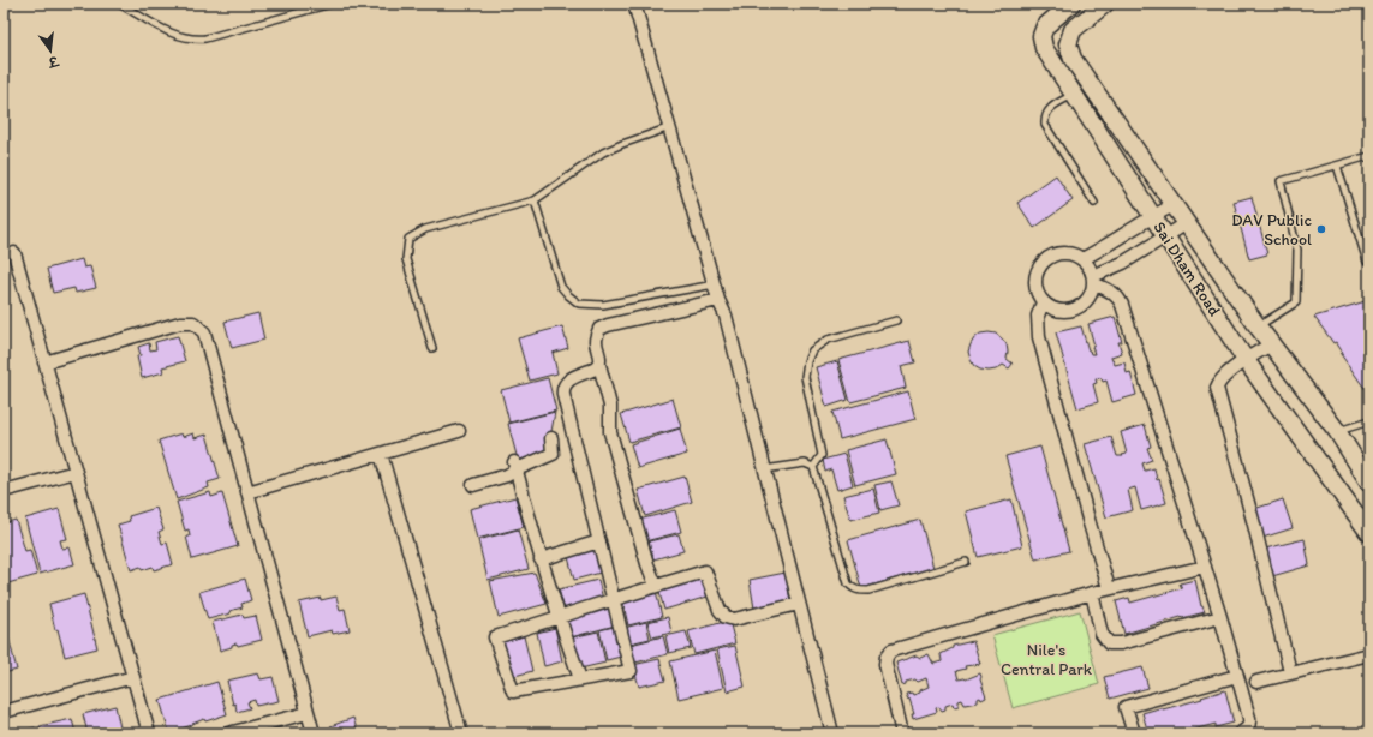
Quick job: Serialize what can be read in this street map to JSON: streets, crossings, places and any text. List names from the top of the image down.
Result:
{
  "streets": {
    "street": ["Sai Dham Road"]
  },
  "parks": ["Nile's Central Park"],
  "places": ["DAV Public School"],
  "north": "bottom"
}
